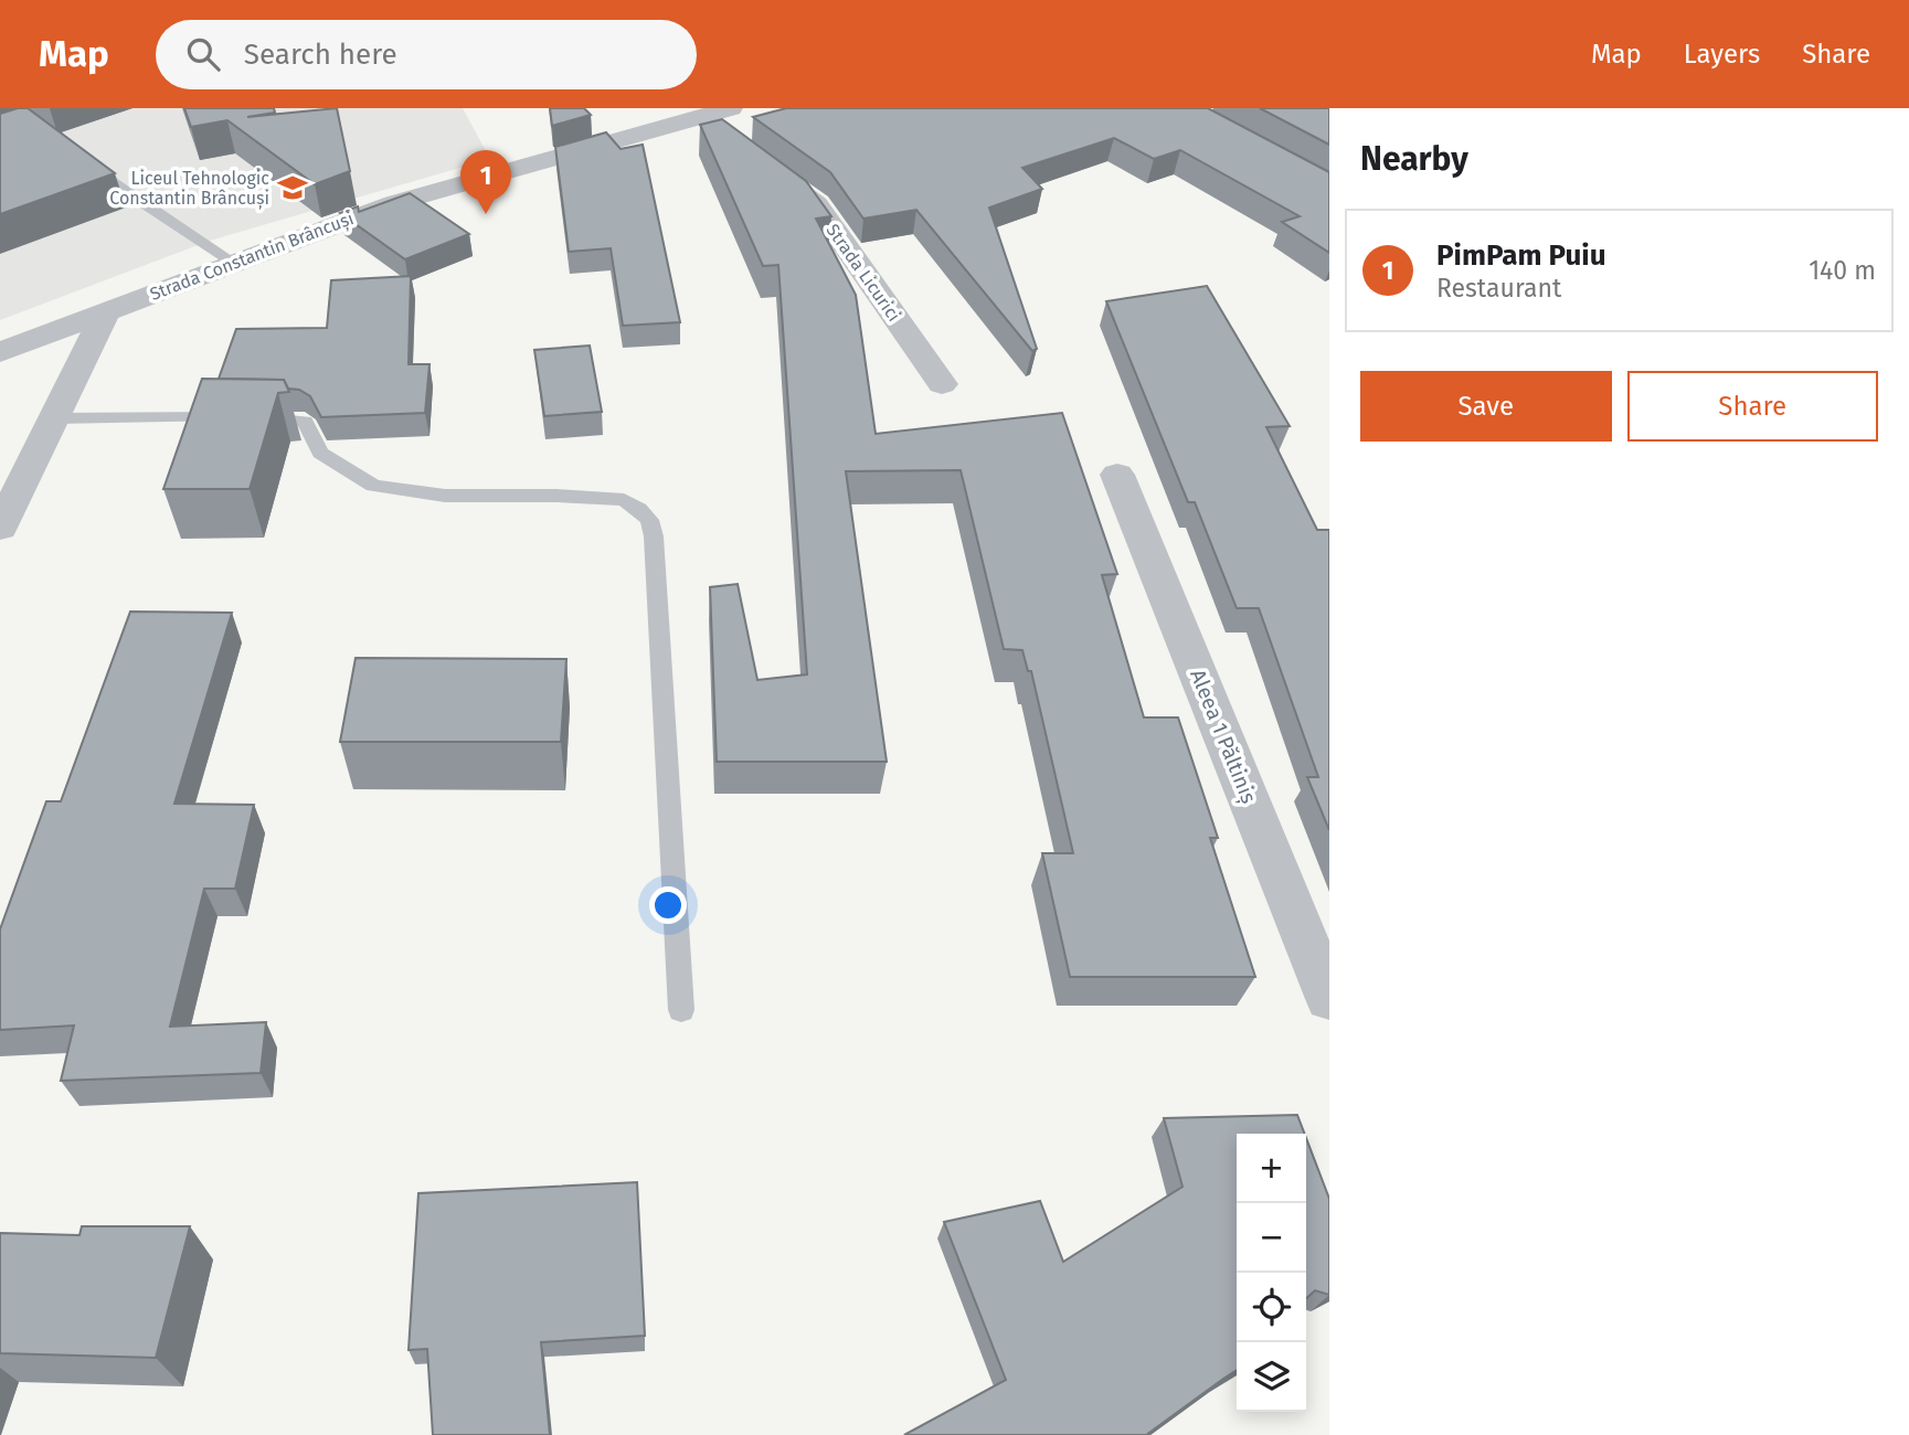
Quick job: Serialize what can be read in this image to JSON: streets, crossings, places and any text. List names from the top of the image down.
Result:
{
  "streets": {
    "street": ["Strada Constantin Brâncuși", "Strada Licurici", "Aleea 1 Păltiniș"]
  },
  "places": {
    "school or university": ["Liceul Tehnologic Constantin Brâncuși"]
  },
  "page": {
    "header": "Map",
    "search": "Search here",
    "nav": ["Map", "Layers", "Share"],
    "heading": "Nearby",
    "pins": "1",
    "list": [
      {
        "mark": "1",
        "name": "PimPam Puiu",
        "note": "Restaurant",
        "value": "140 m"
      }
    ],
    "buttons": ["Save", "Share"],
    "map_buttons": ["+", "−"]
  }
}
